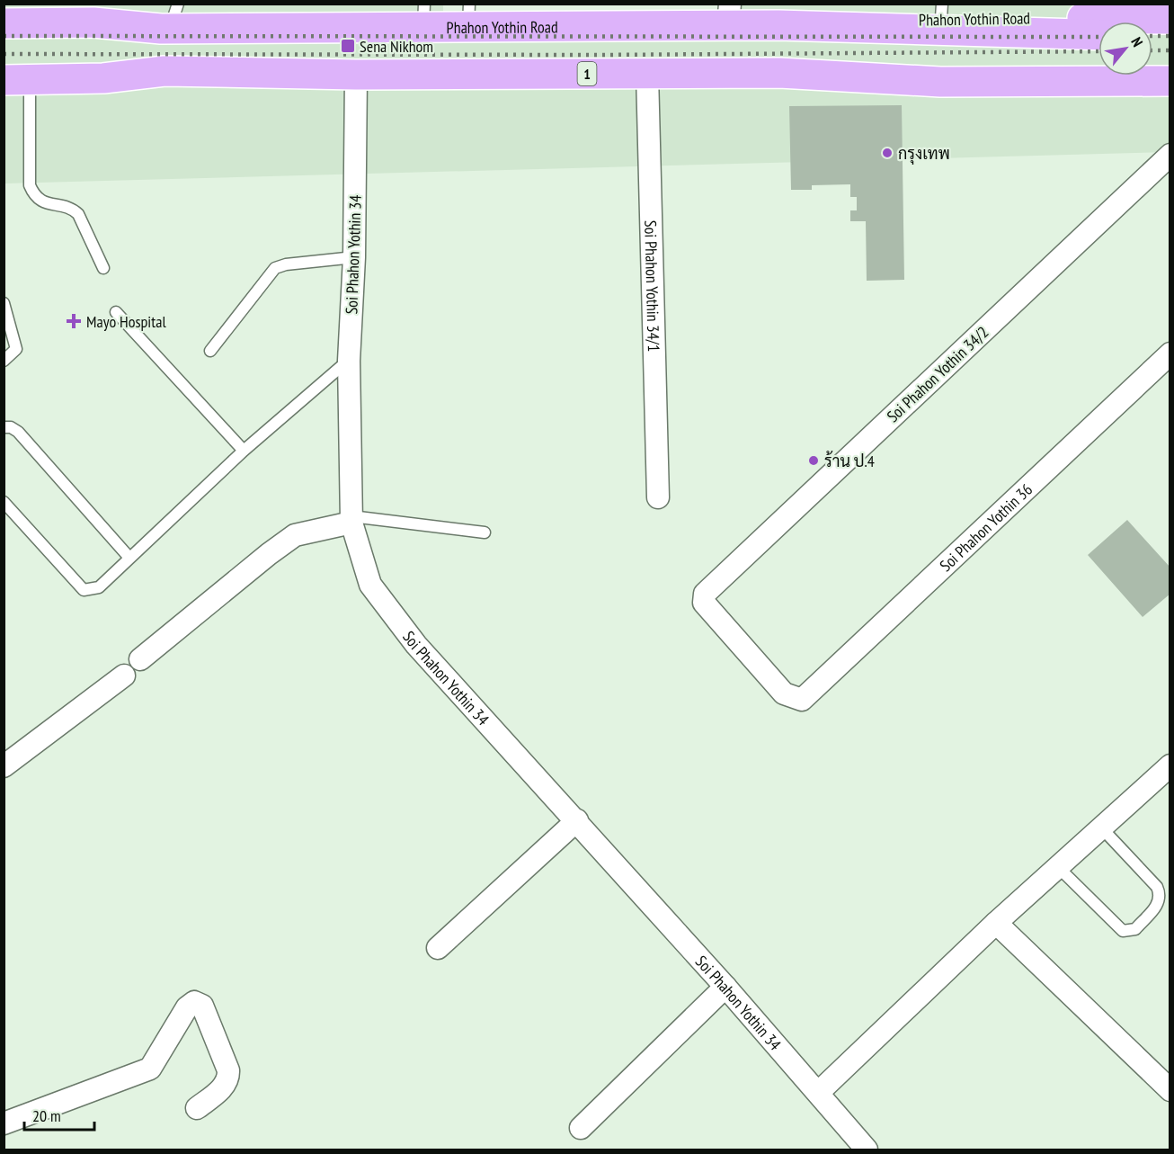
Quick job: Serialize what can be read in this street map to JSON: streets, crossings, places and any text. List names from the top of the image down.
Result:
{
  "streets": {
    "main road": ["Phahon Yothin Road", "1"],
    "street": [
      "Soi Phahon Yothin 34",
      "Soi Phahon Yothin 34/1",
      "Soi Phahon Yothin 34/2",
      "Soi Phahon Yothin 36"
    ]
  },
  "crossings": [
    ["1", "Soi Phahon Yothin 34"],
    ["1", "Soi Phahon Yothin 34/1"],
    ["Soi Phahon Yothin 34/2", "Soi Phahon Yothin 36"]
  ],
  "places": {
    "transit": ["Sena Nikhom"],
    "other": ["กรุงเทพ", "ร้าน ป.4"],
    "health": ["Mayo Hospital"]
  },
  "scale_bar": "20 m",
  "north": "top right"
}
